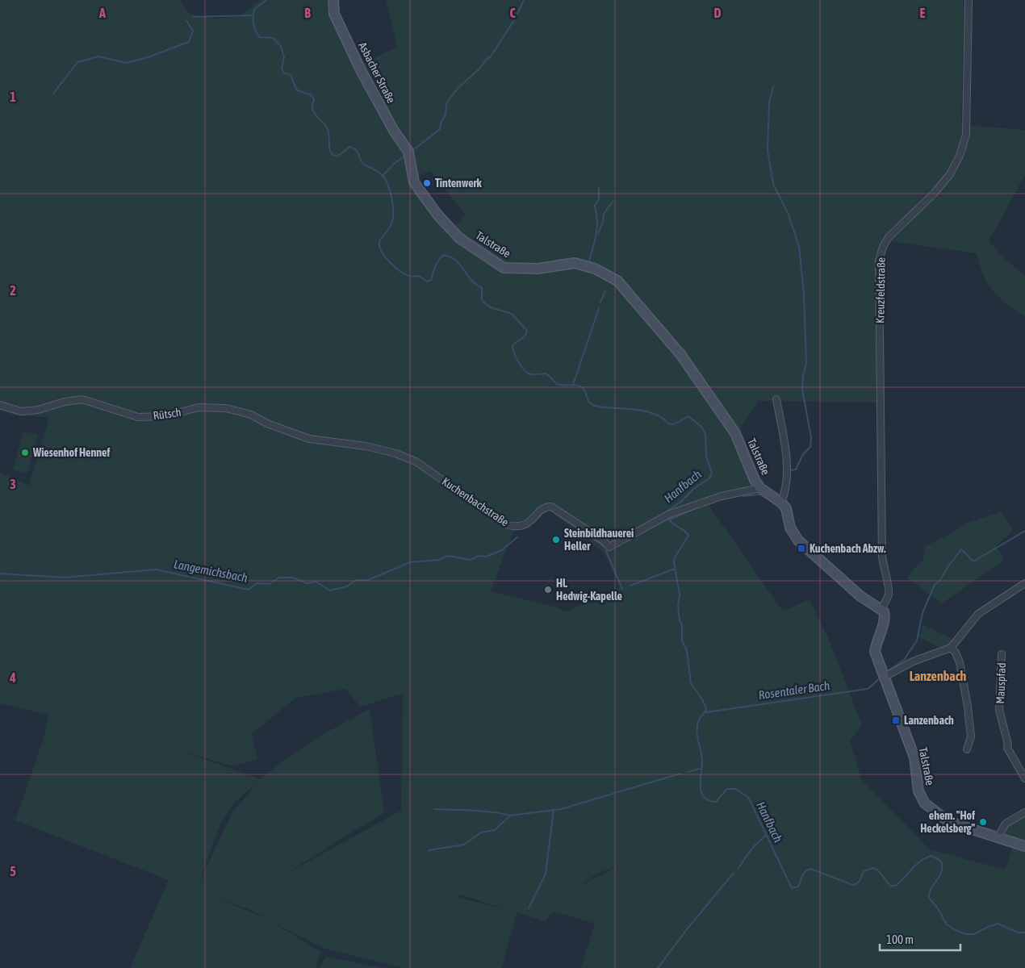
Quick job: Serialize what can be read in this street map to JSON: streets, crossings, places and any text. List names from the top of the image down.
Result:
{
  "streets": {
    "main road": ["Asbacher Straße", "Talstraße"],
    "street": [
      "Kreuzfeldstraße",
      "Rütsch",
      "Kuchenbachstraße",
      "Mauspfad"
    ]
  },
  "crossings": [
    ["Asbacher Straße", "Talstraße"],
    ["Talstraße", "Kreuzfeldstraße"],
    ["Talstraße", "Kuchenbachstraße"],
    ["Rütsch", "Kuchenbachstraße"]
  ],
  "districts": ["Lanzenbach"],
  "water": ["Hanfbach", "Langemichsbach", "Rosentaler Bach"],
  "places": {
    "other": [
      "Tintenwerk",
      "Wiesenhof Hennef",
      "Steinbildhauerei Heller",
      "Hl. Hedwig-Kapelle",
      "ehem. \"Hof Heckelsberg\""
    ],
    "transit": ["Kuchenbach Abzw.", "Lanzenbach"]
  },
  "scale_bar": "100 m",
  "grid": {
    "columns": [
      "A",
      "B",
      "C",
      "D",
      "E"
    ],
    "rows": [
      "1",
      "2",
      "3",
      "4",
      "5"
    ]
  }
}
